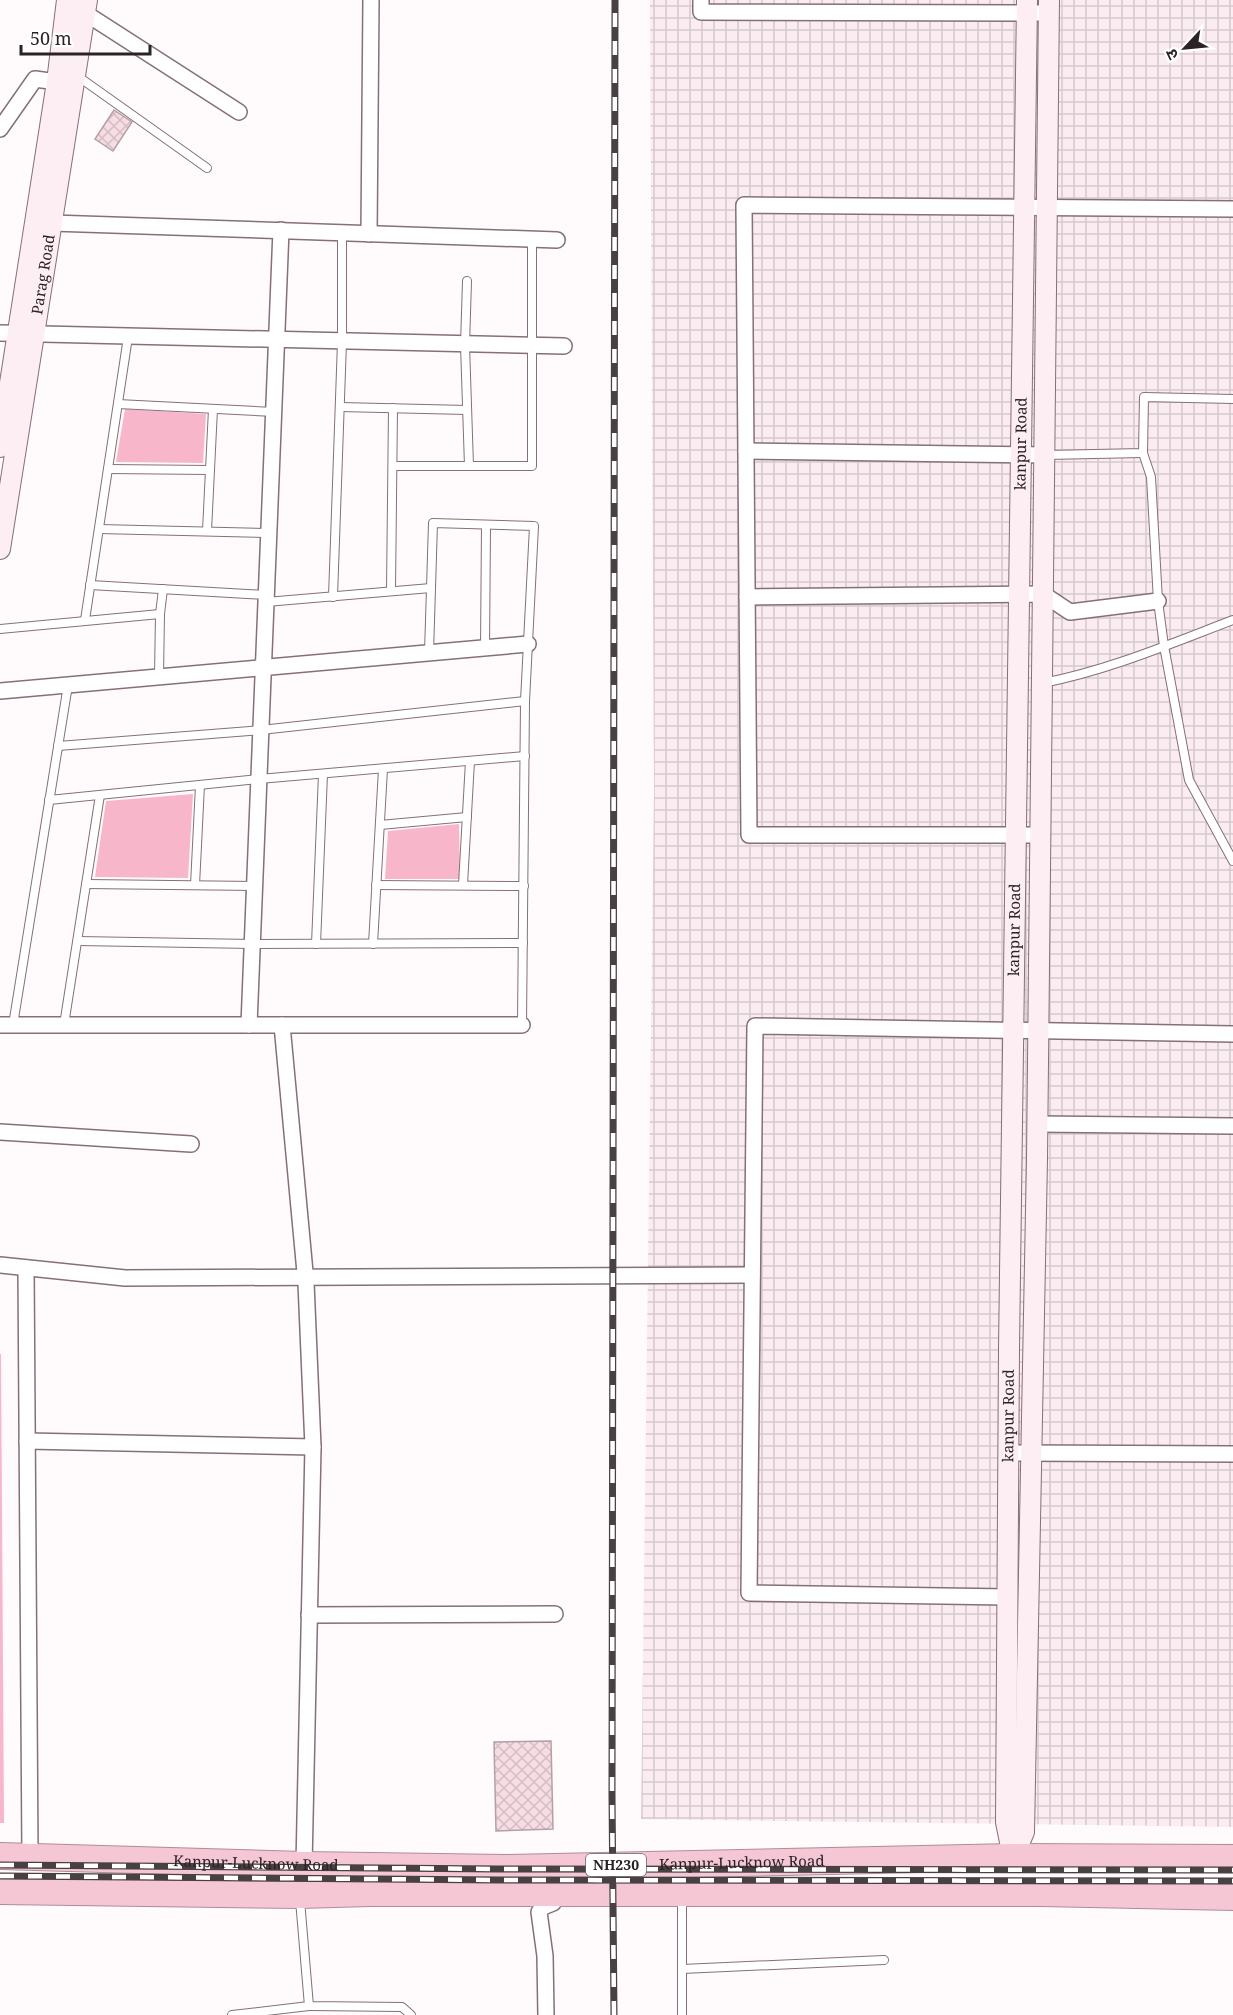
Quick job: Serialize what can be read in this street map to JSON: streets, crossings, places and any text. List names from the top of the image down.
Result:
{
  "streets": {
    "highway": ["Kanpur-Lucknow Road", "NH230"],
    "street": ["Parag Road", "kanpur Road"]
  },
  "crossings": [
    ["kanpur Road", "Kanpur-Lucknow Road"]
  ],
  "scale_bar": "50 m",
  "north": "bottom left"
}
